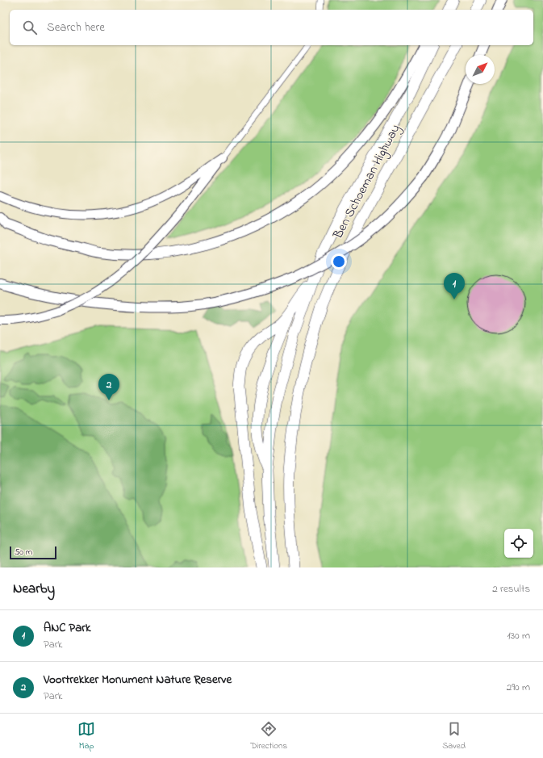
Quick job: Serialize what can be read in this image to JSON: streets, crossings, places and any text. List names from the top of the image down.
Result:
{
  "streets": {
    "highway": ["Ben Schoeman Highway"]
  },
  "scale_bar": "50 m",
  "north": "top right",
  "page": {
    "search": "Search here",
    "pins": ["1", "2"],
    "scale": "50 m",
    "heading": ["Nearby", "2 results"],
    "list": [
      {
        "mark": "1",
        "name": "ANC Park",
        "note": "Park",
        "value": "130 m"
      },
      {
        "mark": "2",
        "name": "Voortrekker Monument Nature Reserve",
        "note": "Park",
        "value": "290 m"
      }
    ],
    "nav": ["Map", "Directions", "Saved"]
  }
}
